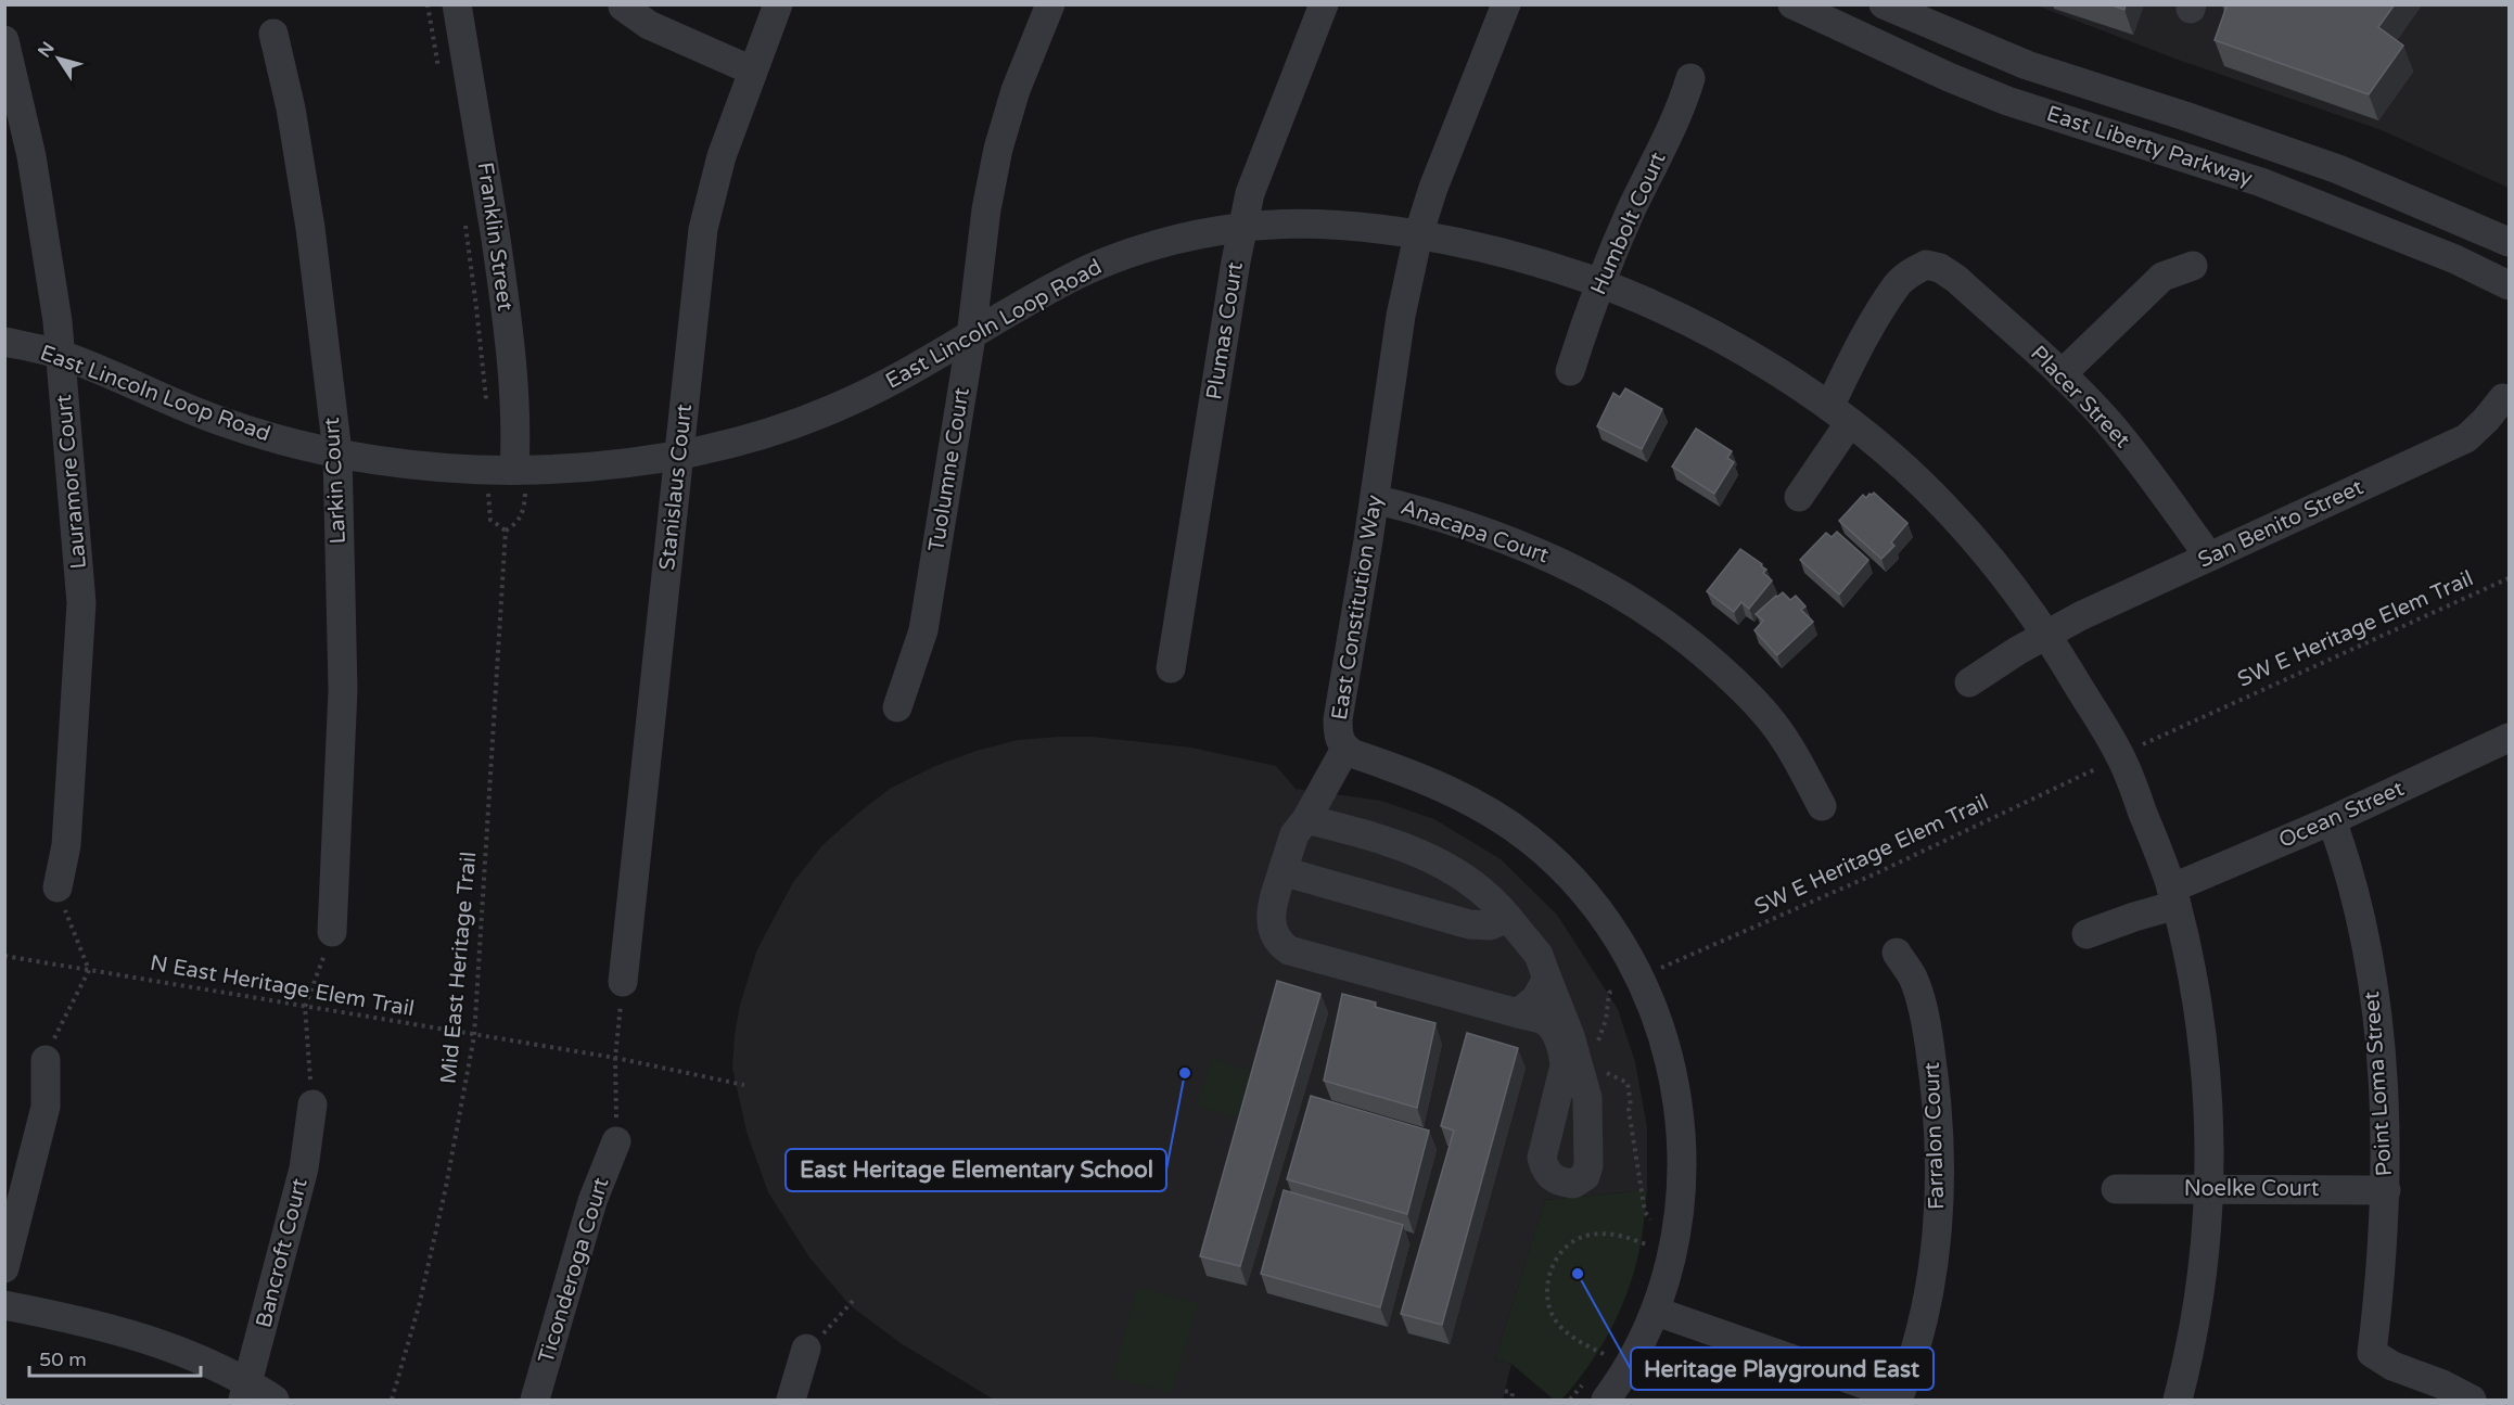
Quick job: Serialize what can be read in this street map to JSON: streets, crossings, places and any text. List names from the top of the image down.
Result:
{
  "streets": {
    "street": [
      "East Liberty Parkway",
      "Humbolt Court",
      "Franklin Street",
      "East Lincoln Loop Road",
      "Plumas Court",
      "Placer Street",
      "Tuolumne Court",
      "Larkin Court",
      "Lauramore Court",
      "Stanislaus Court",
      "San Benito Street",
      "Anacapa Court",
      "East Constitution Way",
      "Ocean Street",
      "Point Loma Street",
      "Farralon Court",
      "Noelke Court",
      "Bancroft Court",
      "Ticonderoga Court"
    ],
    "path": ["SW E Heritage Elem Trail", "Mid East Heritage Trail", "N East Heritage Elem Trail"]
  },
  "crossings": [
    ["Humbolt Court", "East Lincoln Loop Road"],
    ["Franklin Street", "East Lincoln Loop Road"],
    ["Franklin Street", "Mid East Heritage Trail"],
    ["East Lincoln Loop Road", "Plumas Court"],
    ["East Lincoln Loop Road", "Placer Street"],
    ["East Lincoln Loop Road", "Tuolumne Court"],
    ["East Lincoln Loop Road", "Larkin Court"],
    ["East Lincoln Loop Road", "Lauramore Court"],
    ["East Lincoln Loop Road", "Stanislaus Court"],
    ["East Lincoln Loop Road", "San Benito Street"],
    ["East Lincoln Loop Road", "East Constitution Way"],
    ["East Lincoln Loop Road", "Ocean Street"],
    ["East Lincoln Loop Road", "Mid East Heritage Trail"],
    ["East Lincoln Loop Road", "Noelke Court"],
    ["Placer Street", "San Benito Street"],
    ["Anacapa Court", "East Constitution Way"],
    ["Ocean Street", "Point Loma Street"],
    ["Mid East Heritage Trail", "N East Heritage Elem Trail"],
    ["Point Loma Street", "Noelke Court"]
  ],
  "places": ["East Heritage Elementary School", "Heritage Playground East"],
  "scale_bar": "50 m",
  "north": "top left"
}
